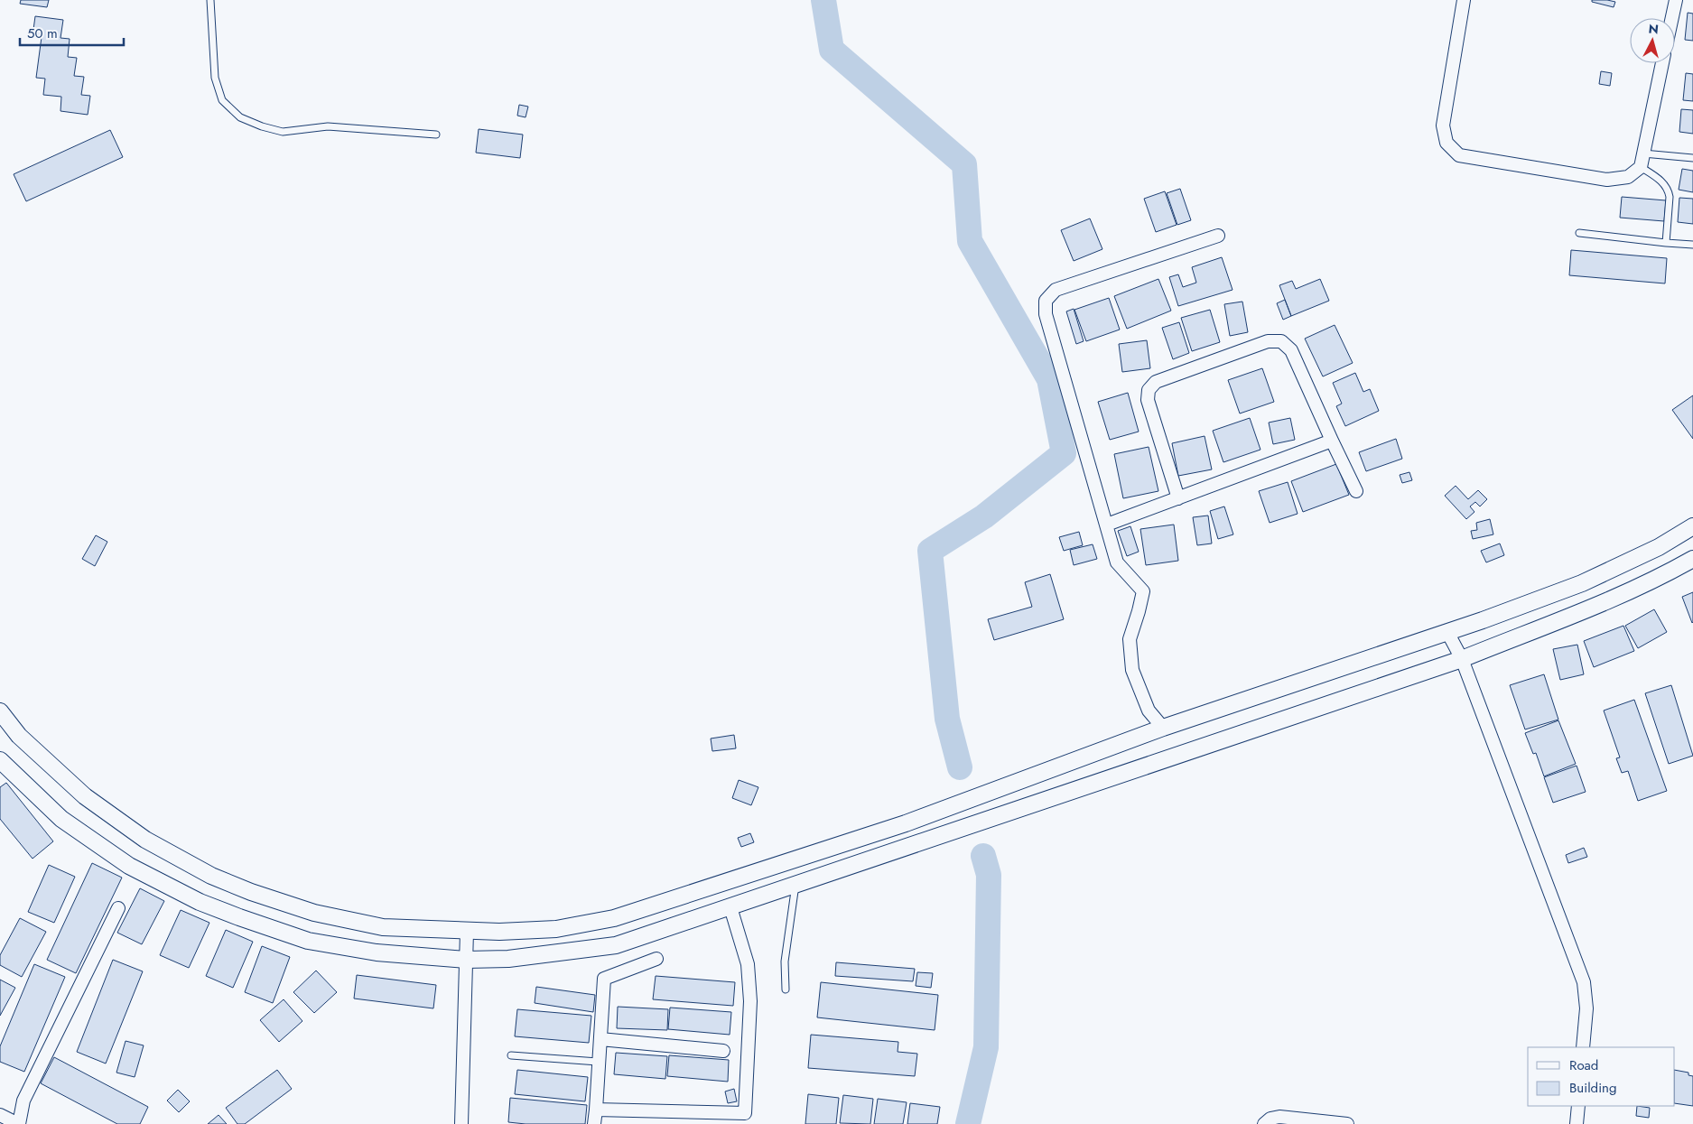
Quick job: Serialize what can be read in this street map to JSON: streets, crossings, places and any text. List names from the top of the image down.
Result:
{
  "legend": ["Road", "Building"],
  "scale_bar": "50 m",
  "north": "top"
}
